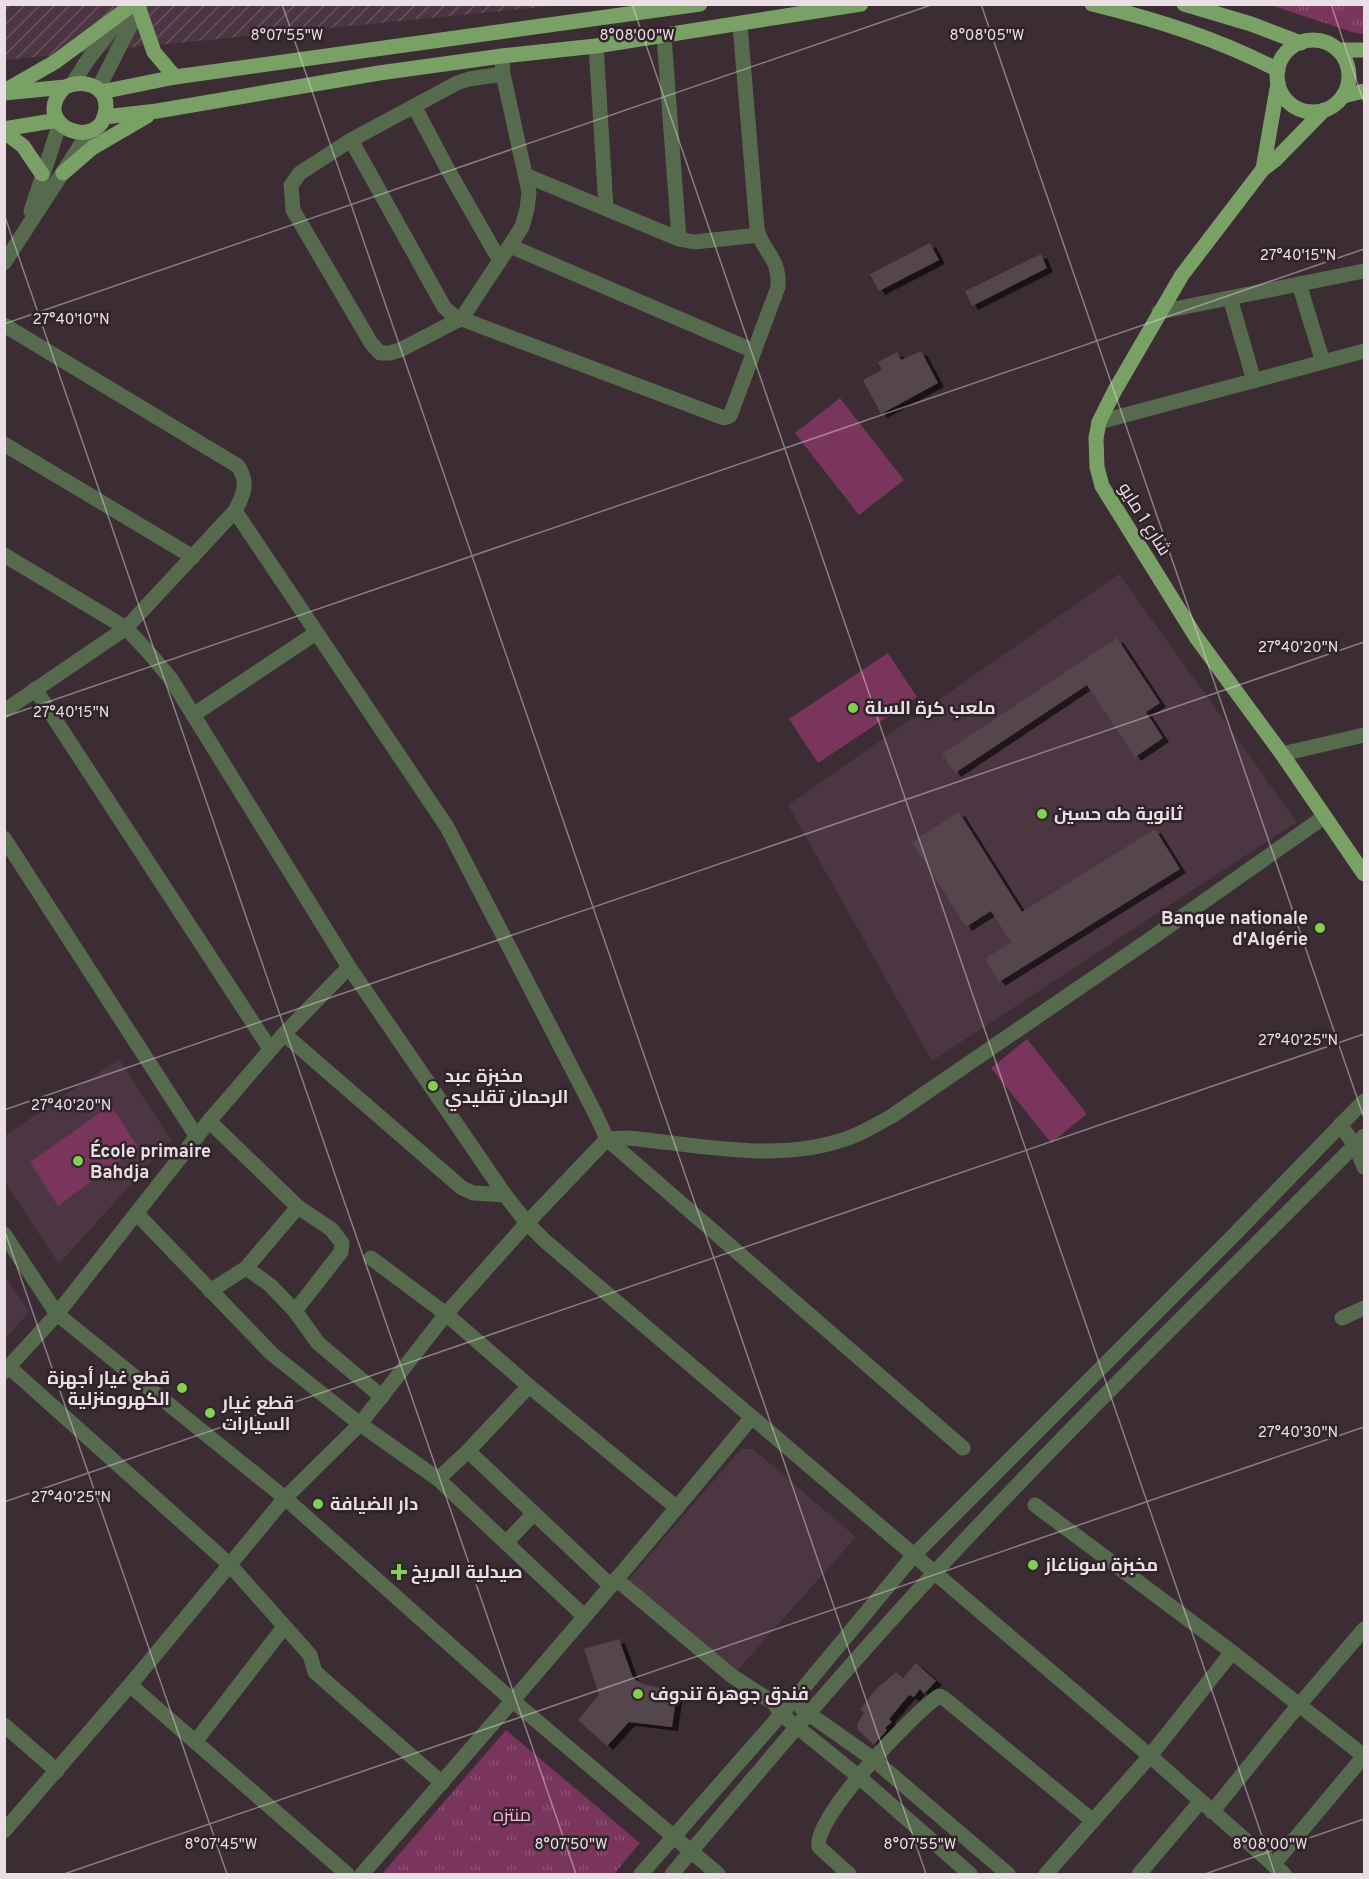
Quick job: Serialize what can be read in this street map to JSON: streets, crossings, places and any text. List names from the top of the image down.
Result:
{
  "streets": {
    "main road": ["شارع 1 مايو"]
  },
  "parks": ["منتزه"],
  "places": {
    "other": [
      "ملعب كرة السلة",
      "ثانوية طه حسين",
      "Banque nationale d'Algérie",
      "مخبزة عبد الرحمان تقليدي",
      "École primaire Bahdja",
      "قطع غيار أجهزة الكهرومنزلية",
      "قطع غيار السيارات",
      "دار الضيافة",
      "مخبزة سوناغاز",
      "فندق جوهرة تندوف"
    ],
    "health": ["صيدلية المريخ"]
  },
  "coordinates": [
    "8°07'55\"W",
    "8°08'00\"W",
    "8°08'05\"W",
    "27°40'15\"N",
    "27°40'10\"N",
    "27°40'20\"N",
    "27°40'25\"N",
    "27°40'30\"N",
    "8°07'45\"W",
    "8°07'50\"W"
  ]
}
